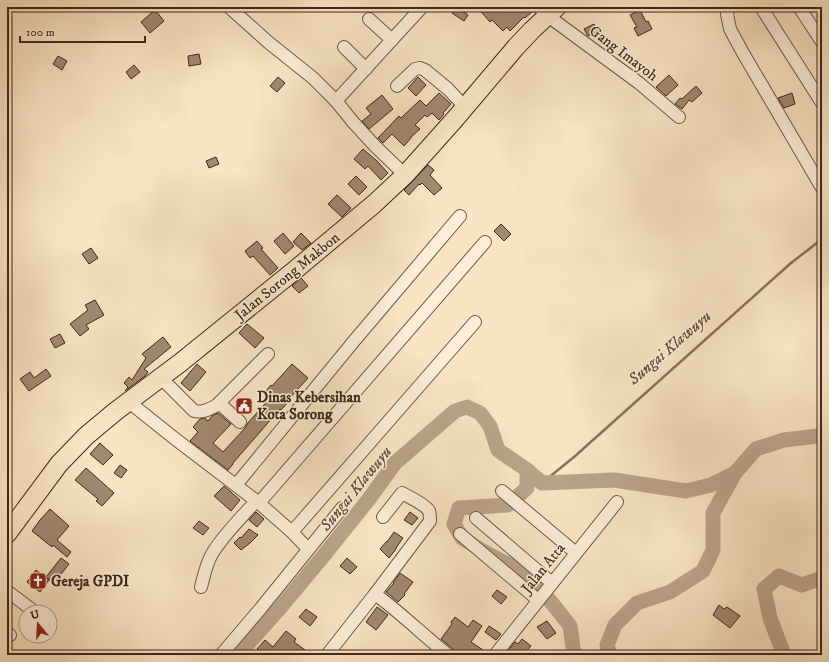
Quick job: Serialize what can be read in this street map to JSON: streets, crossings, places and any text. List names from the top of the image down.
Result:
{
  "streets": {
    "highway": ["Jalan Sorong Makbon"],
    "street": ["Gang Imayoh", "Jalan Atta"]
  },
  "crossings": [
    ["Gang Imayoh", "Jalan Sorong Makbon"]
  ],
  "water": ["Sungai Klawuyu"],
  "places": {
    "public building": ["Dinas Kebersihan Kota Sorong"],
    "church": ["Gereja GPDI"]
  },
  "scale_bar": "100 m",
  "north": "top"
}
